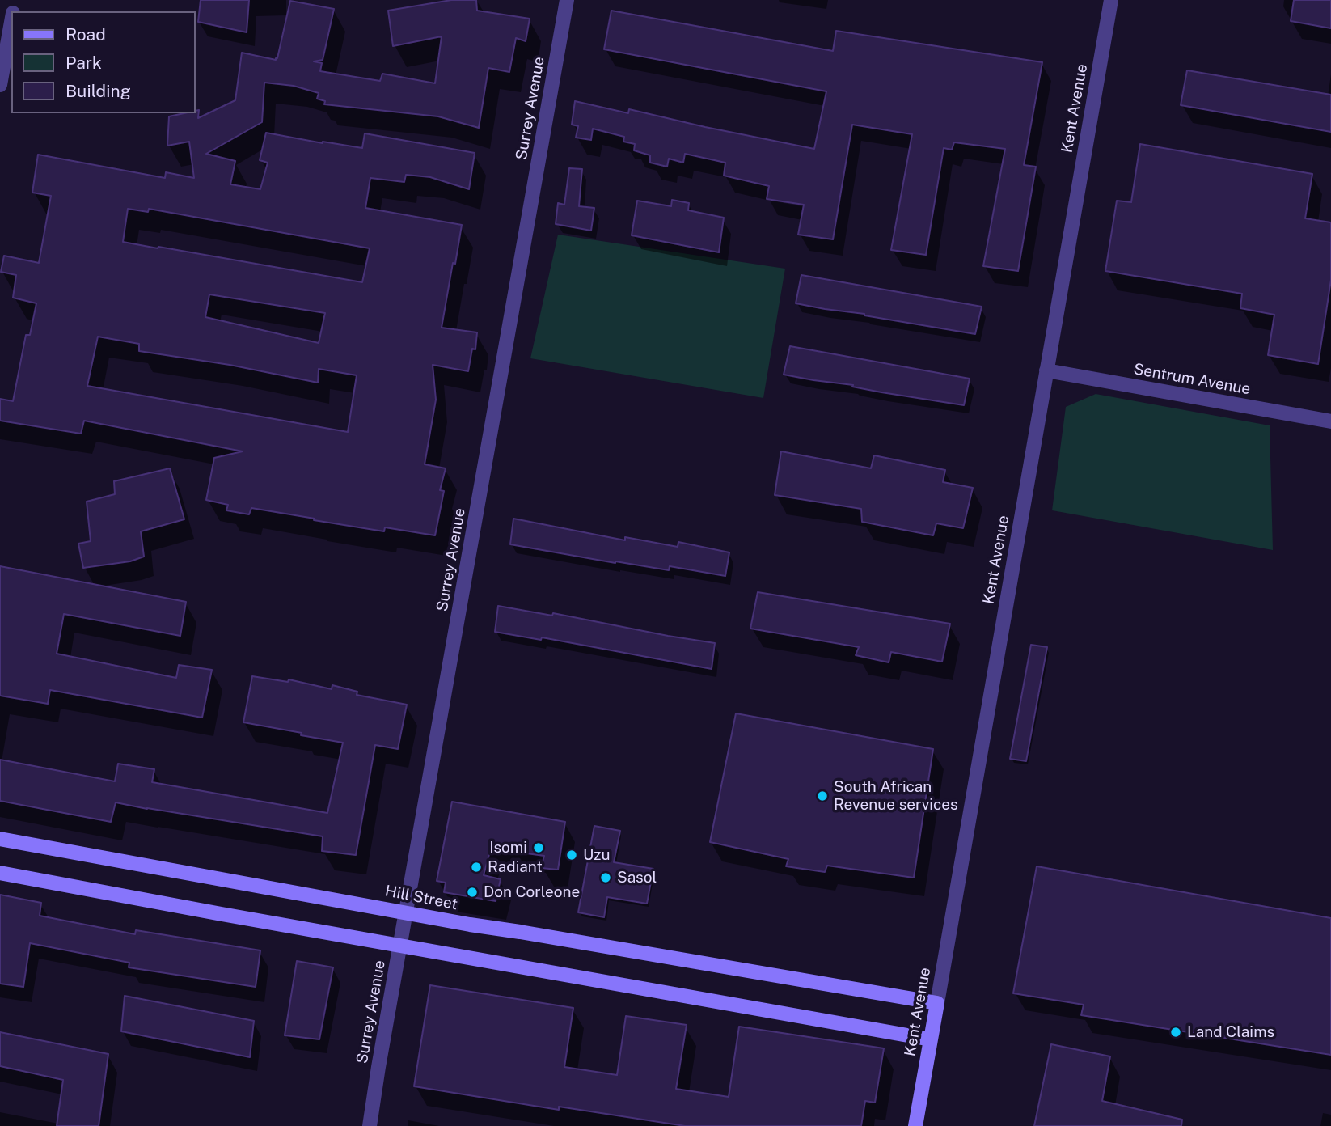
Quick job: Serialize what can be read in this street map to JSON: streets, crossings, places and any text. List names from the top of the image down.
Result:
{
  "streets": {
    "main road": ["Kent Avenue", "Hill Street"],
    "street": ["Surrey Avenue", "Sentrum Avenue"]
  },
  "crossings": [
    ["Surrey Avenue", "Hill Street"],
    ["Kent Avenue", "Sentrum Avenue"],
    ["Kent Avenue", "Hill Street"]
  ],
  "places": [
    "South African Revenue services",
    "Isomi",
    "Uzu",
    "Radiant",
    "Sasol",
    "Don Corleone",
    "Land Claims"
  ],
  "legend": ["Road", "Park", "Building"]
}
